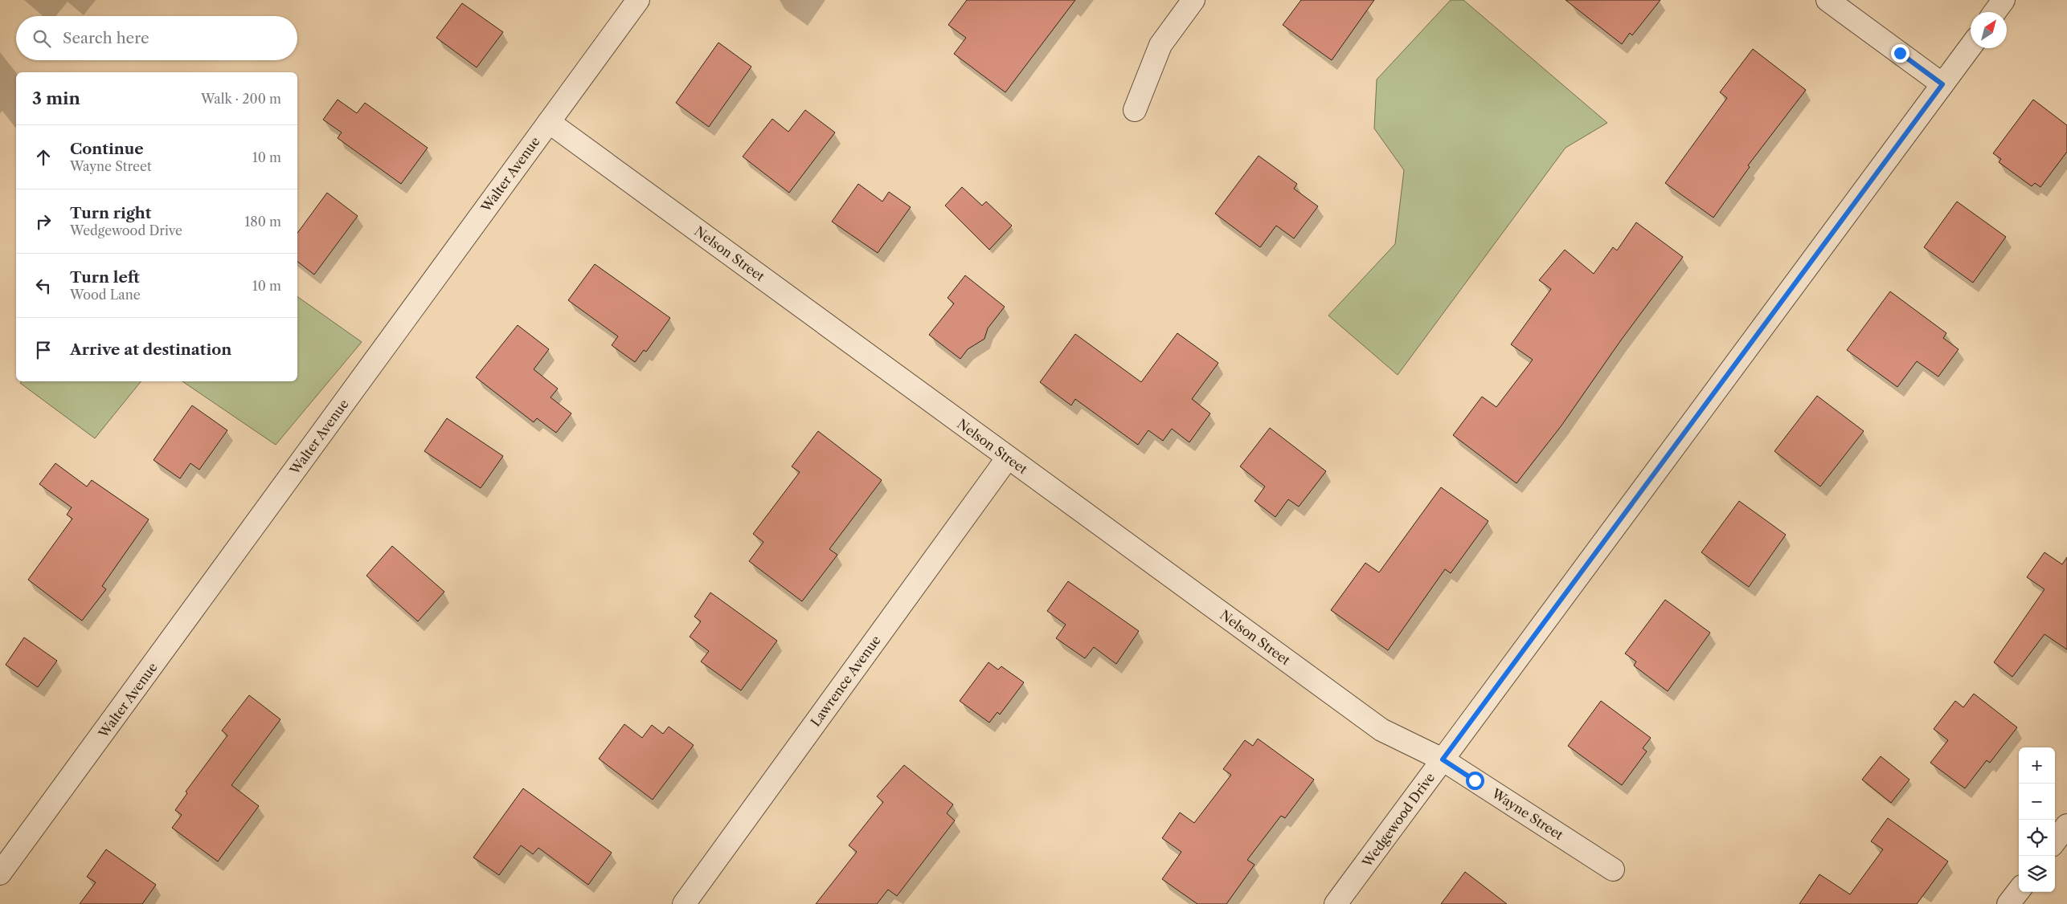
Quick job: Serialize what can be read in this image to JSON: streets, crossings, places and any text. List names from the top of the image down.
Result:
{
  "streets": {
    "street": [
      "Walter Avenue",
      "Nelson Street",
      "Lawrence Avenue",
      "Wayne Street",
      "Wedgewood Drive"
    ]
  },
  "crossings": [
    ["Walter Avenue", "Nelson Street"],
    ["Nelson Street", "Lawrence Avenue"],
    ["Nelson Street", "Wayne Street"],
    ["Nelson Street", "Wedgewood Drive"],
    ["Wayne Street", "Wedgewood Drive"]
  ],
  "north": "top right",
  "page": {
    "search": "Search here",
    "heading": ["3 min", "Walk · 200 m"],
    "list": [
      ["Continue", "Wayne Street", "10 m"],
      ["Turn right", "Wedgewood Drive", "180 m"],
      ["Turn left", "Wood Lane", "10 m"],
      "Arrive at destination"
    ],
    "map_buttons": ["+", "−"]
  }
}
